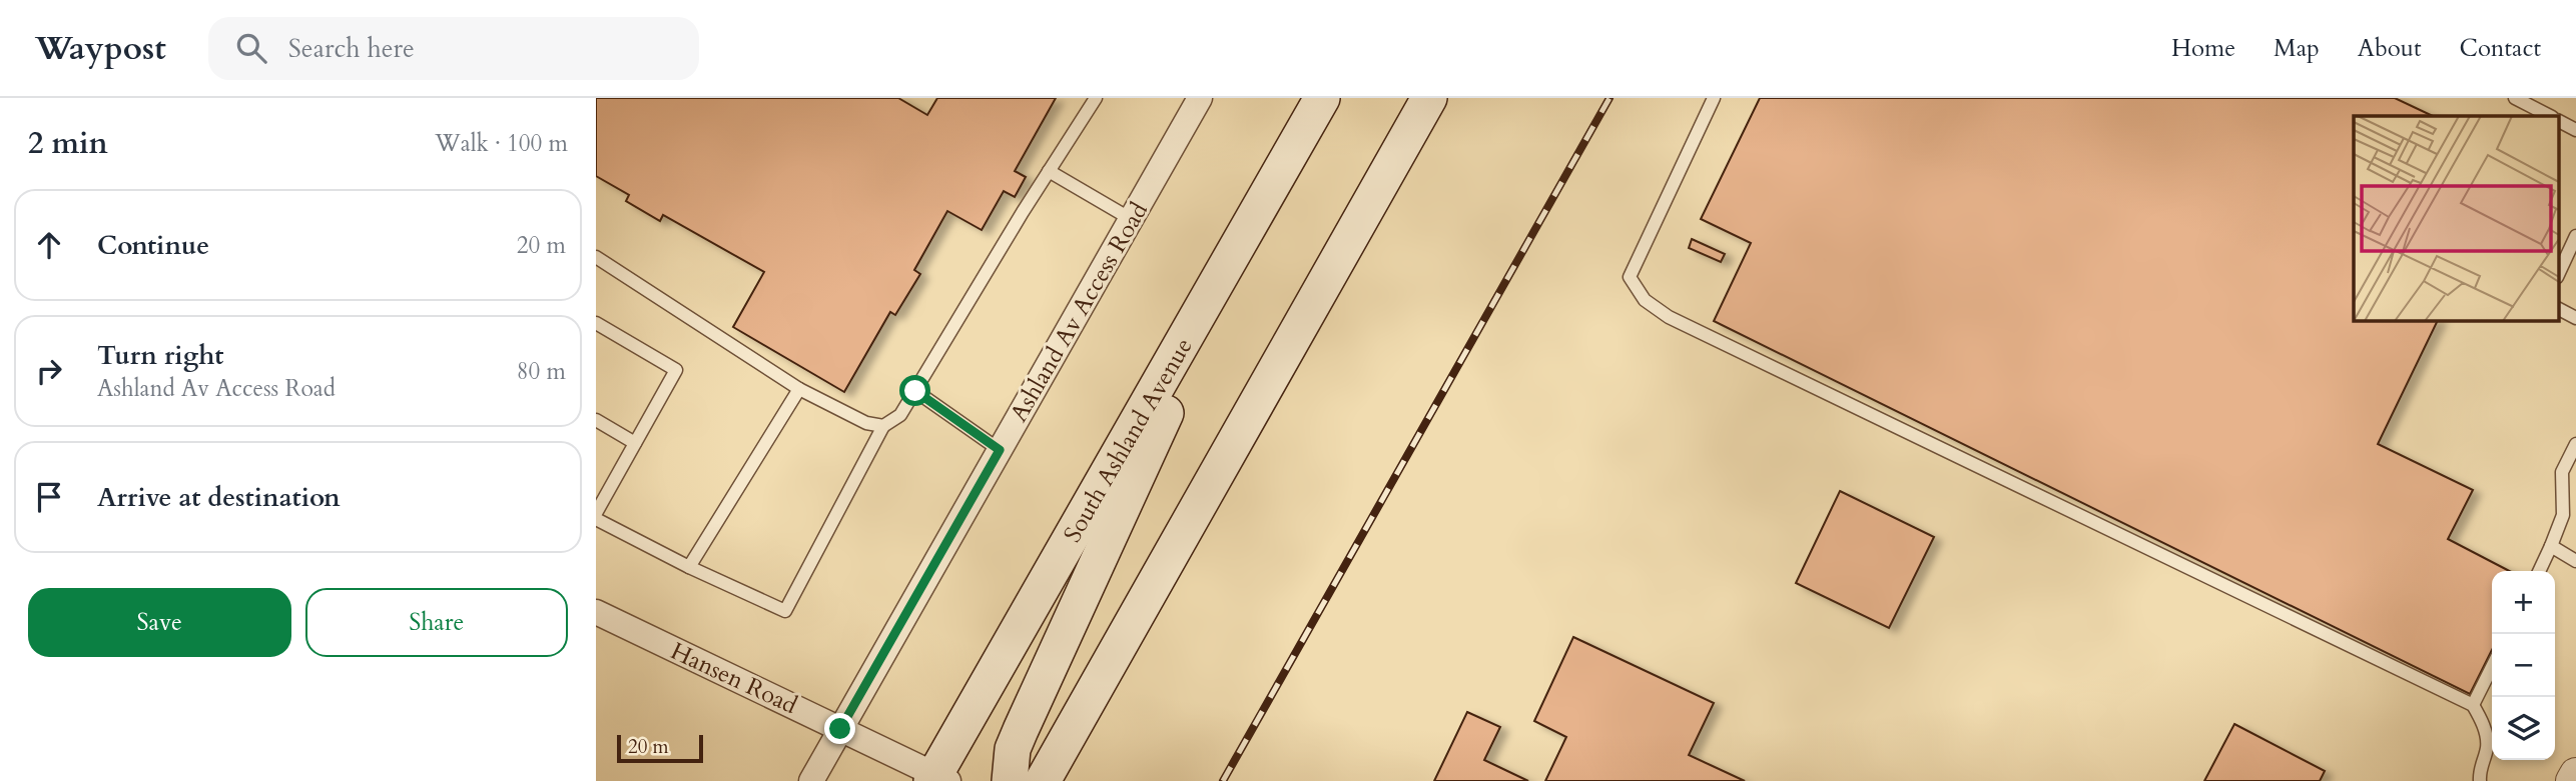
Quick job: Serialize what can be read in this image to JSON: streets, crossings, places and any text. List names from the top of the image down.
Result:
{
  "streets": {
    "main road": ["South Ashland Avenue"],
    "street": ["Ashland Av Access Road", "Hansen Road"]
  },
  "crossings": [
    ["Ashland Av Access Road", "Hansen Road"],
    ["South Ashland Avenue", "Hansen Road"]
  ],
  "scale_bar": "20 m",
  "page": {
    "header": "Waypost",
    "search": "Search here",
    "nav": [
      "Home",
      "Map",
      "About",
      "Contact"
    ],
    "heading": ["2 min", "Walk · 100 m"],
    "list": [
      ["Continue", "20 m"],
      ["Turn right", "Ashland Av Access Road", "80 m"],
      "Arrive at destination"
    ],
    "buttons": ["Save", "Share"],
    "map_buttons": ["+", "−"],
    "scale": "20 m"
  }
}
